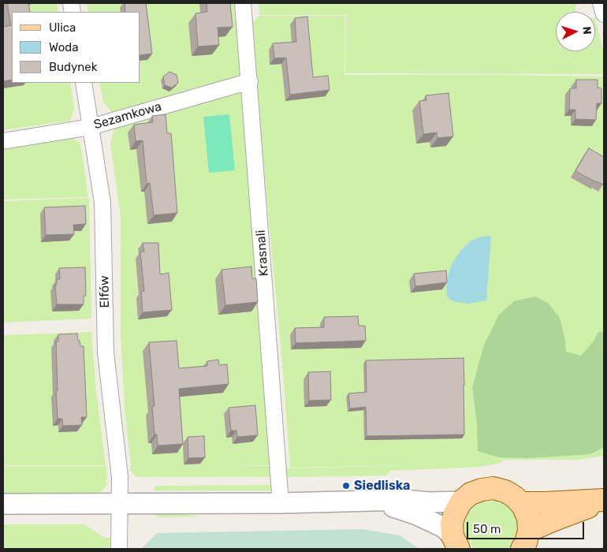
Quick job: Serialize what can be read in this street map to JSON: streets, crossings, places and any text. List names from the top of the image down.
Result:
{
  "streets": {
    "street": ["Sezamkowa", "Krasnali", "Elfów"]
  },
  "crossings": [
    ["Sezamkowa", "Krasnali"],
    ["Sezamkowa", "Elfów"]
  ],
  "places": ["Siedliska"],
  "legend": ["Ulica", "Woda", "Budynek"],
  "scale_bar": "50 m",
  "north": "right"
}
